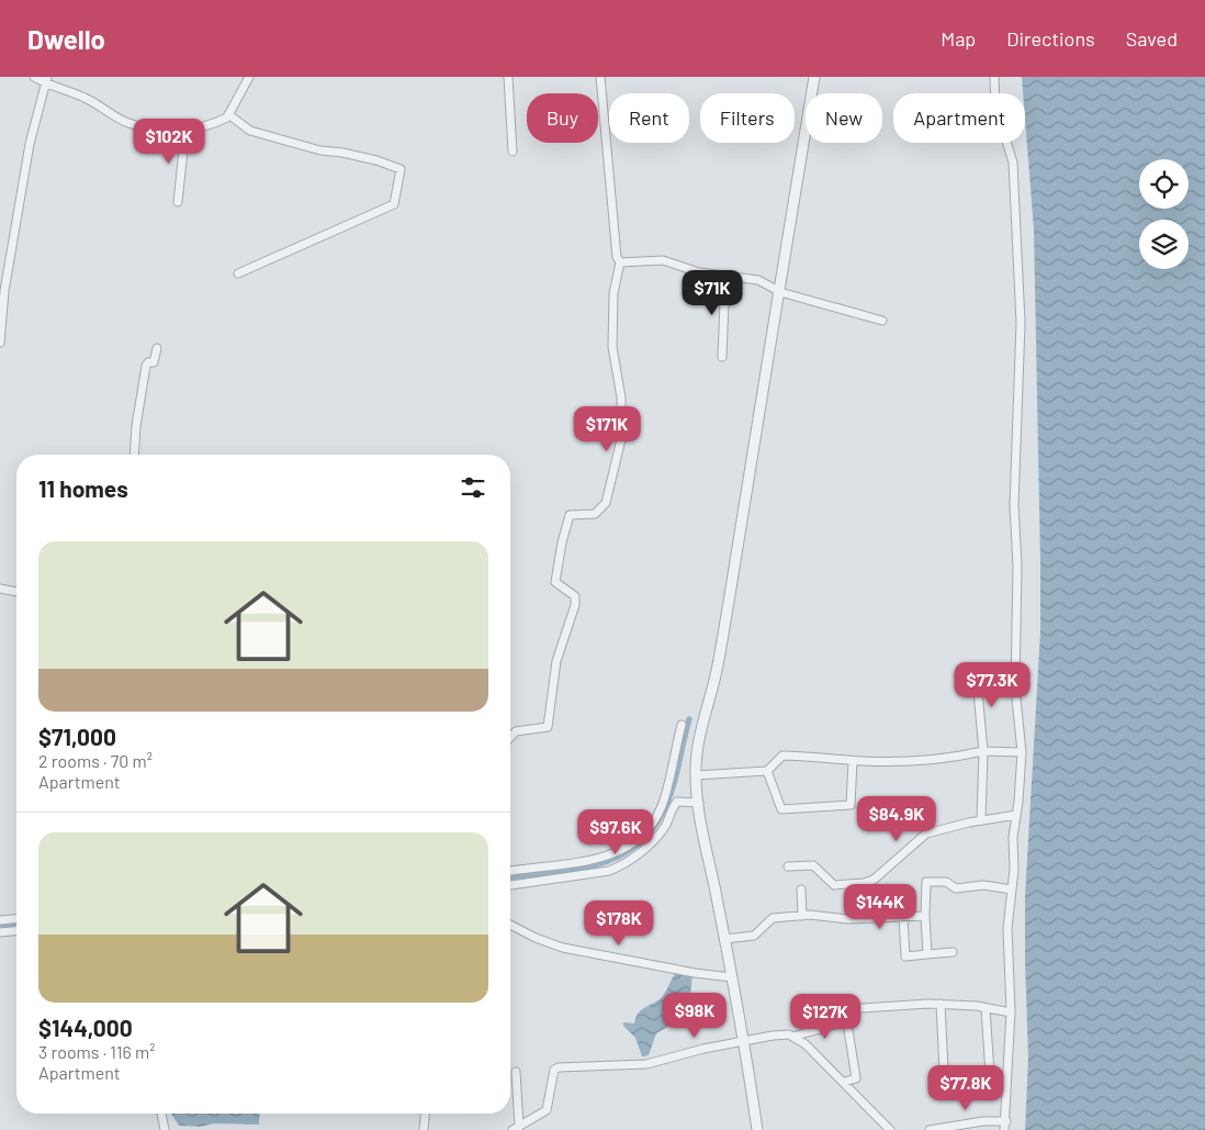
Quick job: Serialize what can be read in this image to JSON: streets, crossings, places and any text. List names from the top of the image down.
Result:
{
  "page": {
    "header": "Dwello",
    "nav": ["Map", "Directions", "Saved"],
    "chip": [
      "Buy",
      "Rent",
      "Filters",
      "New",
      "Apartment"
    ],
    "price": [
      "$102K",
      "$71K",
      "$171K",
      "$77.3K",
      "$84.9K",
      "$97.6K",
      "$144K",
      "$178K",
      "$98K",
      "$127K",
      "$77.8K"
    ],
    "heading": "11 homes",
    "list": [
      {
        "name": "$71,000",
        "note": "2 rooms · 70 m² · Apartment"
      },
      {
        "name": "$144,000",
        "note": "3 rooms · 116 m² · Apartment"
      }
    ]
  }
}
